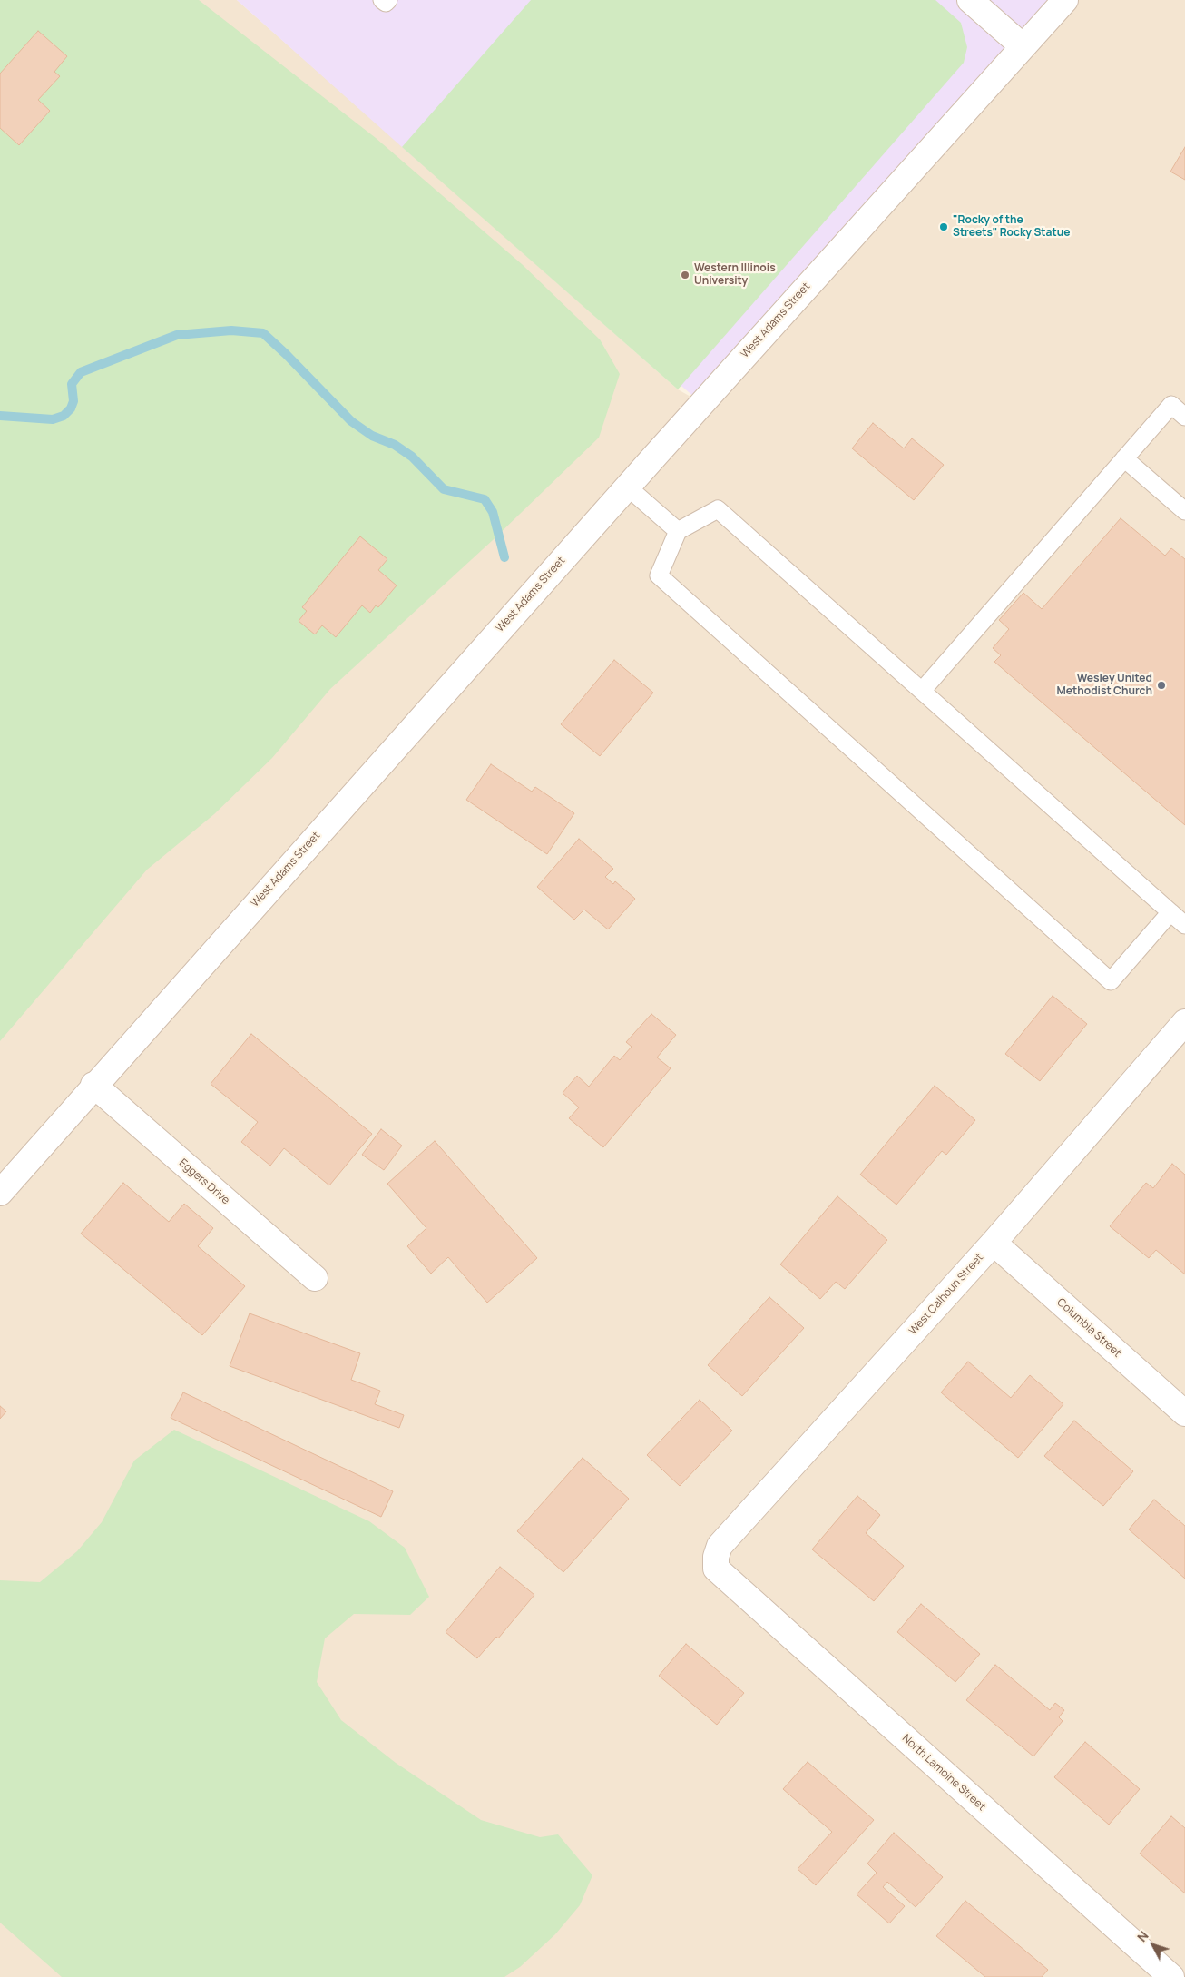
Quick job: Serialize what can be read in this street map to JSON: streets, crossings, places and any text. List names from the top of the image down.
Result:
{
  "streets": {
    "street": [
      "West Adams Street",
      "Eggers Drive",
      "West Calhoun Street",
      "Columbia Street",
      "North Lamoine Street"
    ]
  },
  "crossings": [
    ["West Adams Street", "Eggers Drive"],
    ["West Calhoun Street", "Columbia Street"],
    ["West Calhoun Street", "North Lamoine Street"]
  ],
  "places": ["\"Rocky of the Streets\" Rocky Statue", "Western Illinois University", "Wesley United Methodist Church"],
  "north": "top left"
}
